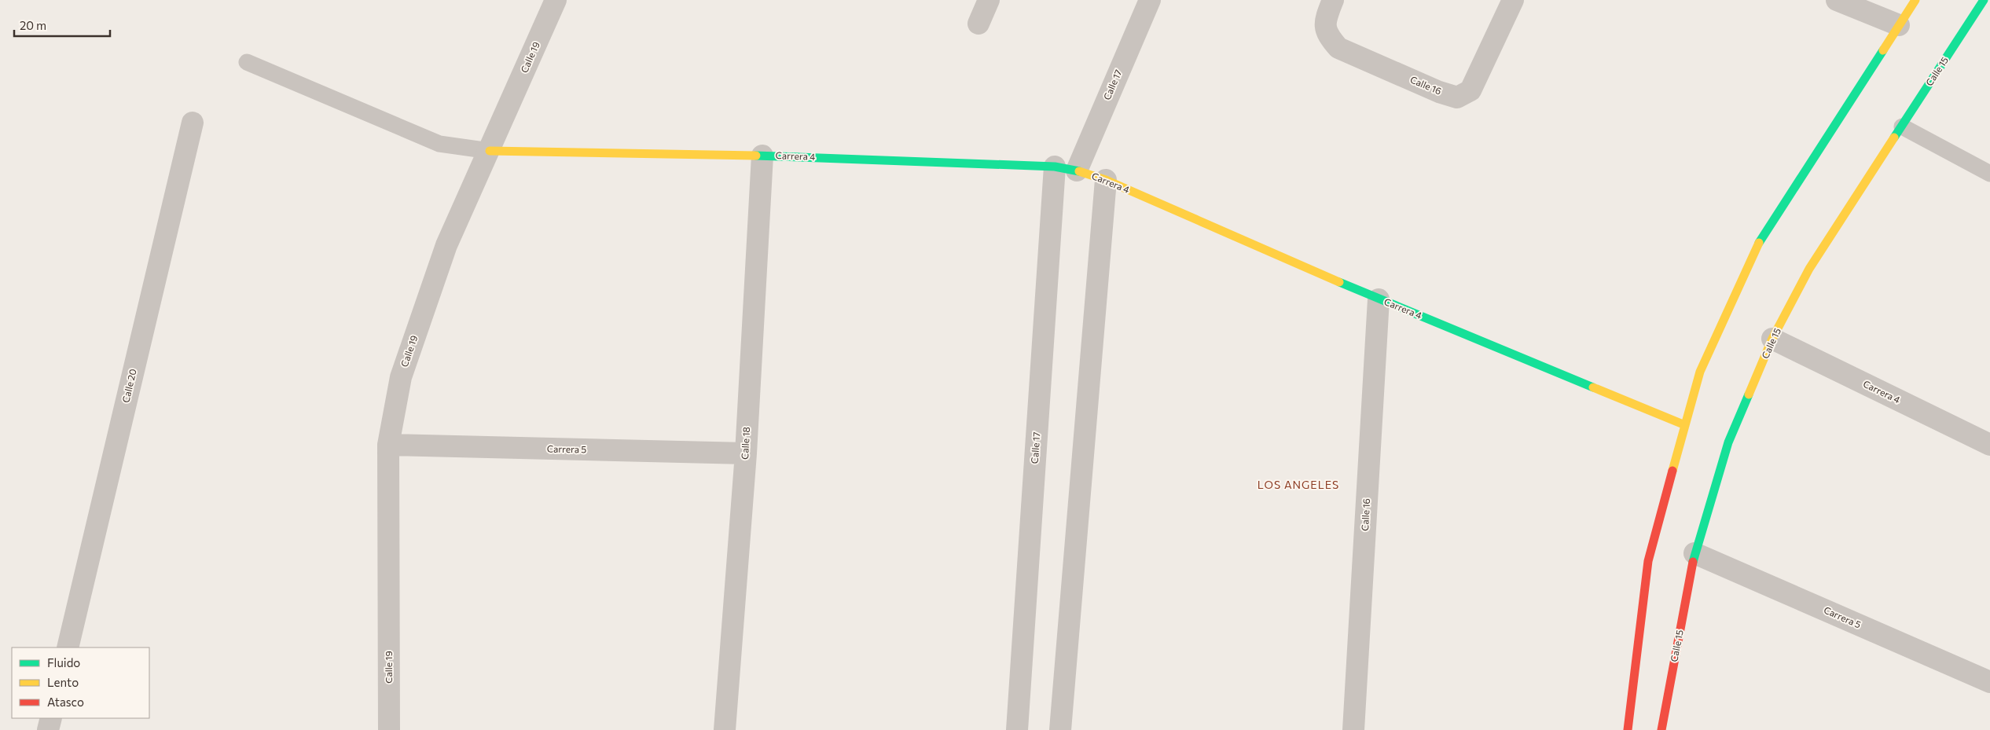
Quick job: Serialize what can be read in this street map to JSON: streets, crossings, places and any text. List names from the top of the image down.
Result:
{
  "streets": {
    "street": [
      "Calle 19",
      "Calle 15",
      "Calle 17",
      "Calle 16",
      "Carrera 4",
      "Calle 20",
      "Calle 18",
      "Carrera 5"
    ]
  },
  "crossings": [
    ["Calle 19", "Carrera 4"],
    ["Calle 19", "Carrera 5"],
    ["Calle 15", "Carrera 4"],
    ["Calle 15", "Carrera 5"],
    ["Calle 17", "Carrera 4"],
    ["Calle 16", "Carrera 4"],
    ["Carrera 4", "Calle 18"],
    ["Calle 18", "Carrera 5"]
  ],
  "districts": ["LOS ANGELES"],
  "legend": ["Fluido", "Lento", "Atasco"],
  "scale_bar": "20 m"
}
